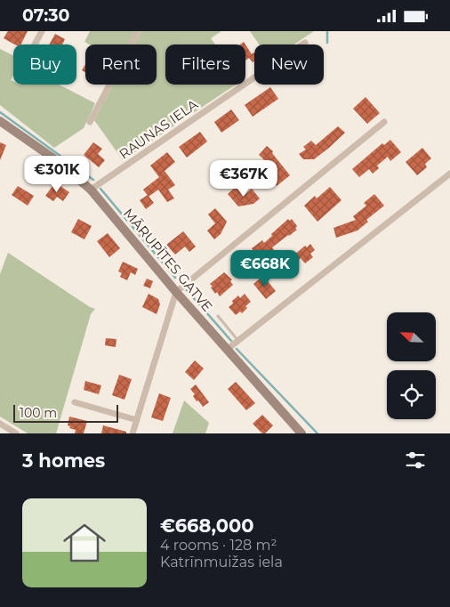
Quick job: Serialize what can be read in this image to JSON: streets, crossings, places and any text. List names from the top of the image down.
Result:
{
  "streets": {
    "street": ["RAUNAS IELA", "MĀRUPĪTES GATVE"]
  },
  "crossings": [
    ["RAUNAS IELA", "MĀRUPĪTES GATVE"]
  ],
  "scale_bar": "100 m",
  "north": "top left",
  "page": {
    "status": "07:30",
    "chip": [
      "Buy",
      "Rent",
      "Filters",
      "New"
    ],
    "price": ["€301K", "€367K", "€668K"],
    "scale": "100 m",
    "heading": "3 homes",
    "list": [
      {
        "name": "€668,000",
        "note": "4 rooms · 128 m² · Katrīnmuižas iela"
      }
    ]
  }
}
